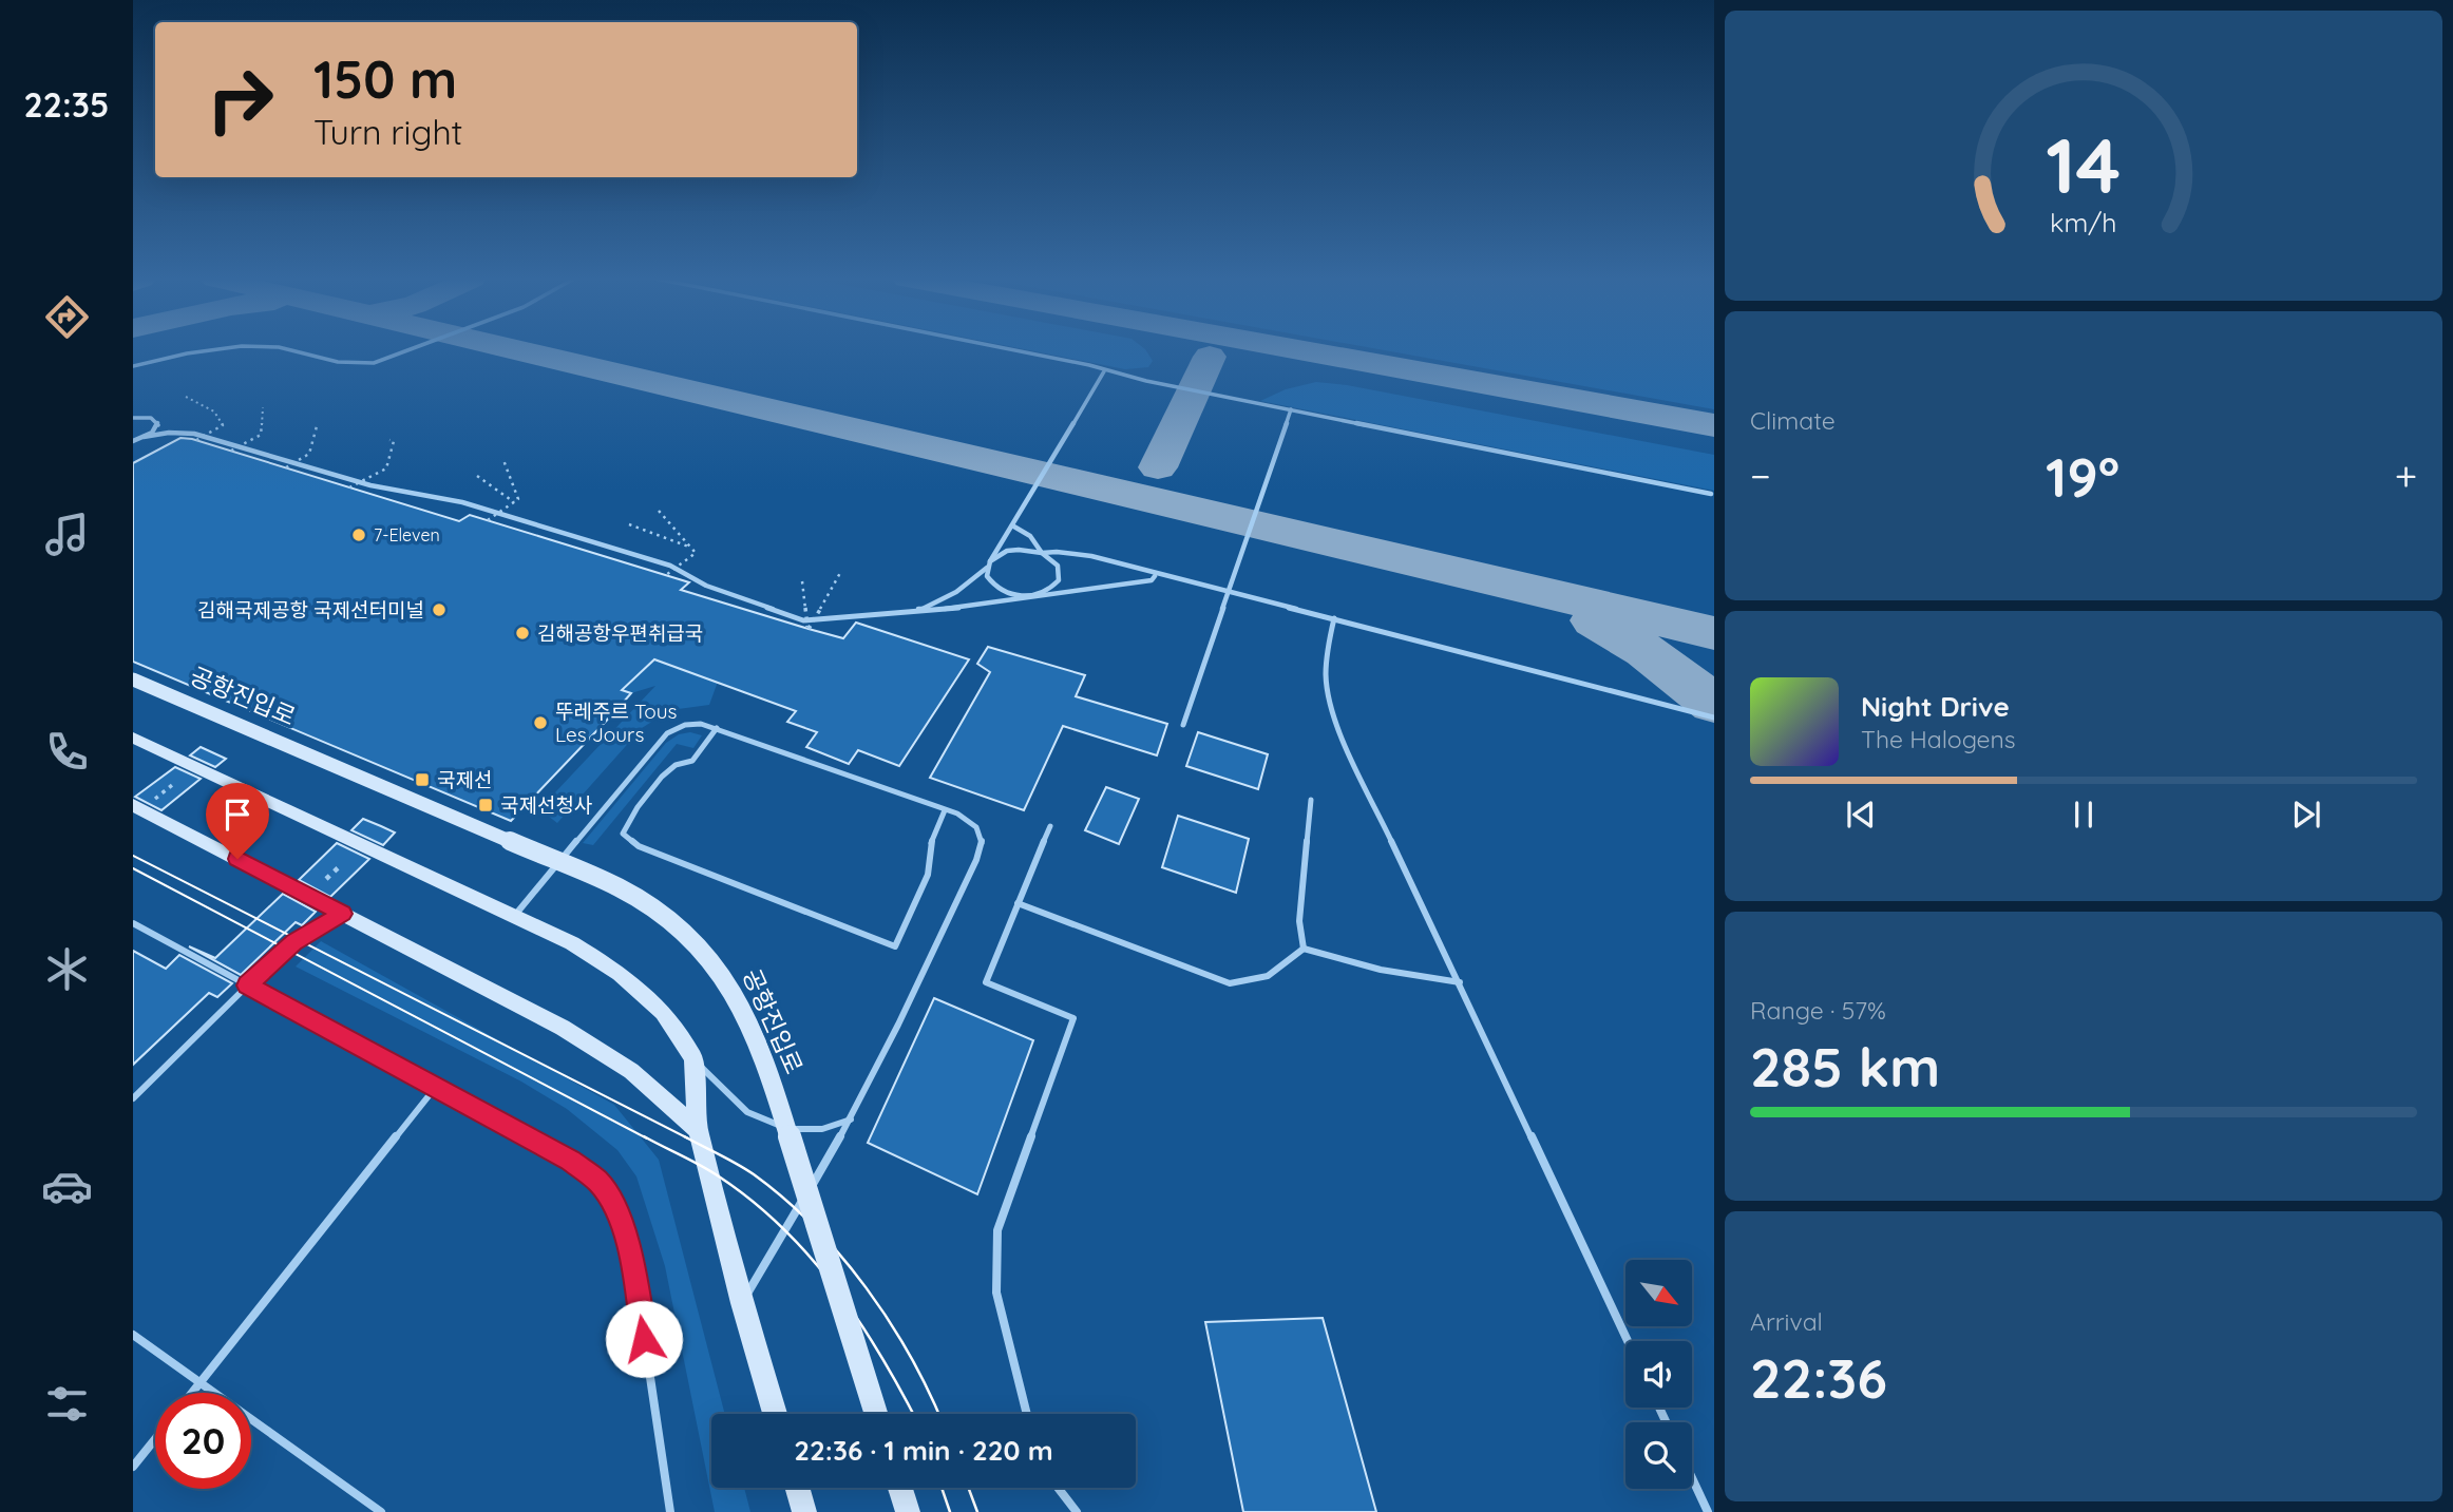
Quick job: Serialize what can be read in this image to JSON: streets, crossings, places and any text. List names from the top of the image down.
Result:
{
  "streets": {
    "main road": ["공항진입로"]
  },
  "places": {
    "other": [
      "7-Eleven",
      "김해국제공항 국제선터미널",
      "김해공항우편취급국",
      "뚜레주르 Tous Les Jours"
    ],
    "transit": ["국제선", "국제선청사"]
  },
  "north": "bottom right",
  "page": {
    "tabs": "22:35",
    "turn": ["150 m", "Turn right"],
    "tile": [
      "Climate",
      ["Range · 57%", "285 km"],
      ["Arrival", "22:36"]
    ],
    "heat": ["−", "19°", "+"],
    "song": ["Night Drive", "The Halogens"],
    "limit": "20",
    "trip": "22:36 · 1 min · 220 m",
    "gauge": ["14", "km/h"]
  }
}
